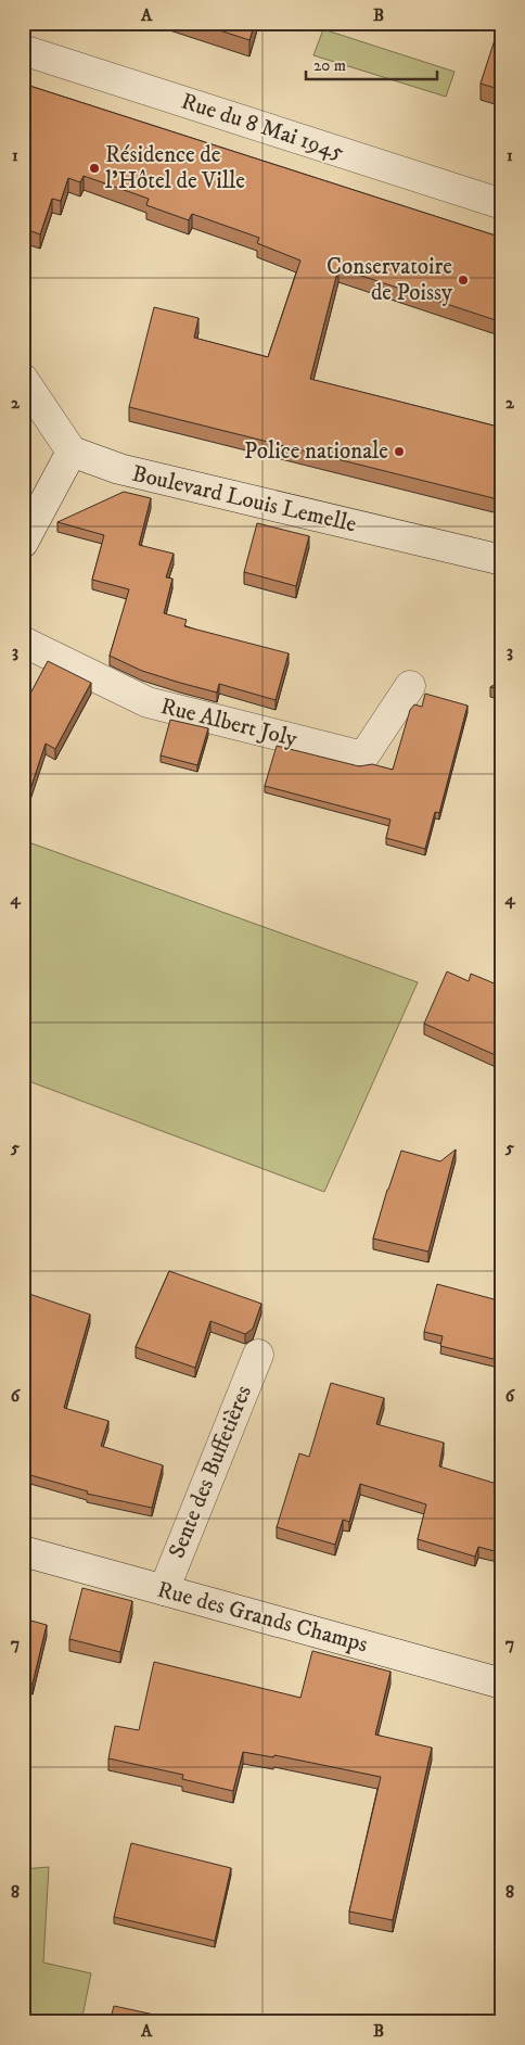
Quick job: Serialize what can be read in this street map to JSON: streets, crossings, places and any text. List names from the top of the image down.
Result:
{
  "streets": {
    "street": [
      "Rue du 8 Mai 1945",
      "Boulevard Louis Lemelle",
      "Rue Albert Joly",
      "Sente des Buffetières",
      "Rue des Grands Champs"
    ]
  },
  "crossings": [
    ["Sente des Buffetières", "Rue des Grands Champs"]
  ],
  "places": ["Résidence de l'Hôtel de Ville", "Conservatoire de Poissy", "Police nationale"],
  "scale_bar": "20 m",
  "grid": {
    "columns": ["A", "B"],
    "rows": [
      "1",
      "2",
      "3",
      "4",
      "5",
      "6",
      "7",
      "8"
    ]
  }
}
